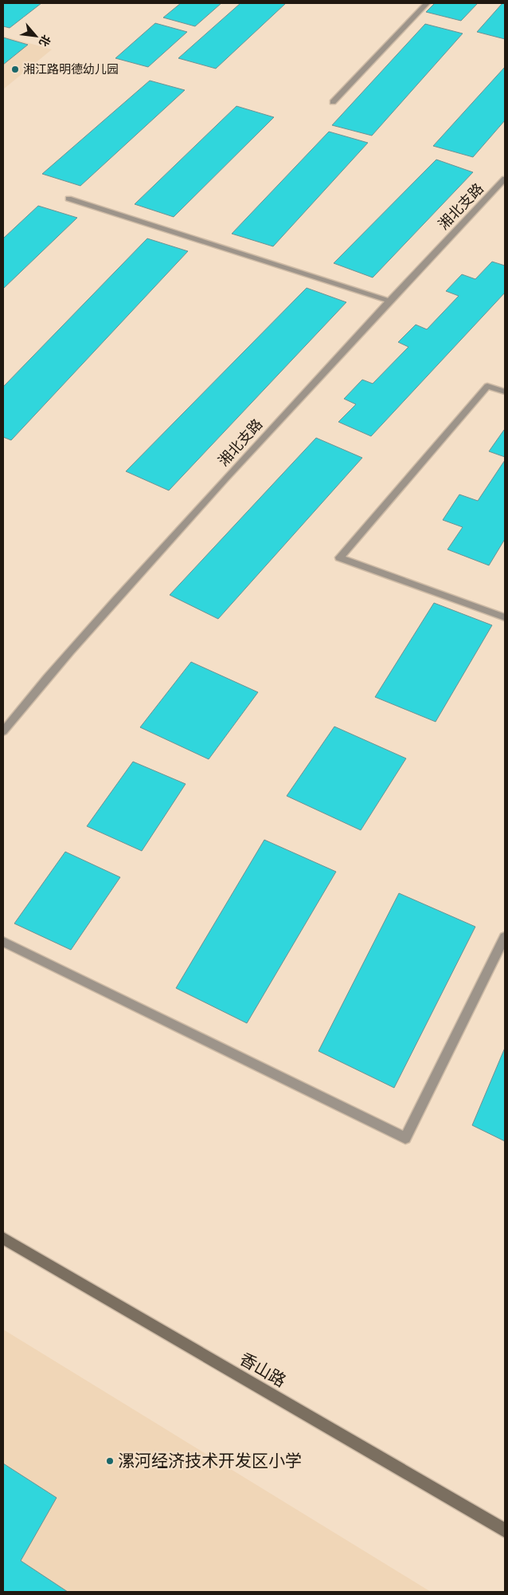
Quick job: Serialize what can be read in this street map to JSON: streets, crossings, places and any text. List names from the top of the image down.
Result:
{
  "streets": {
    "street": ["湘北支路", "香山路"]
  },
  "places": ["湘江路明德幼儿园", "漯河经济技术开发区小学"],
  "north": "bottom right"
}
